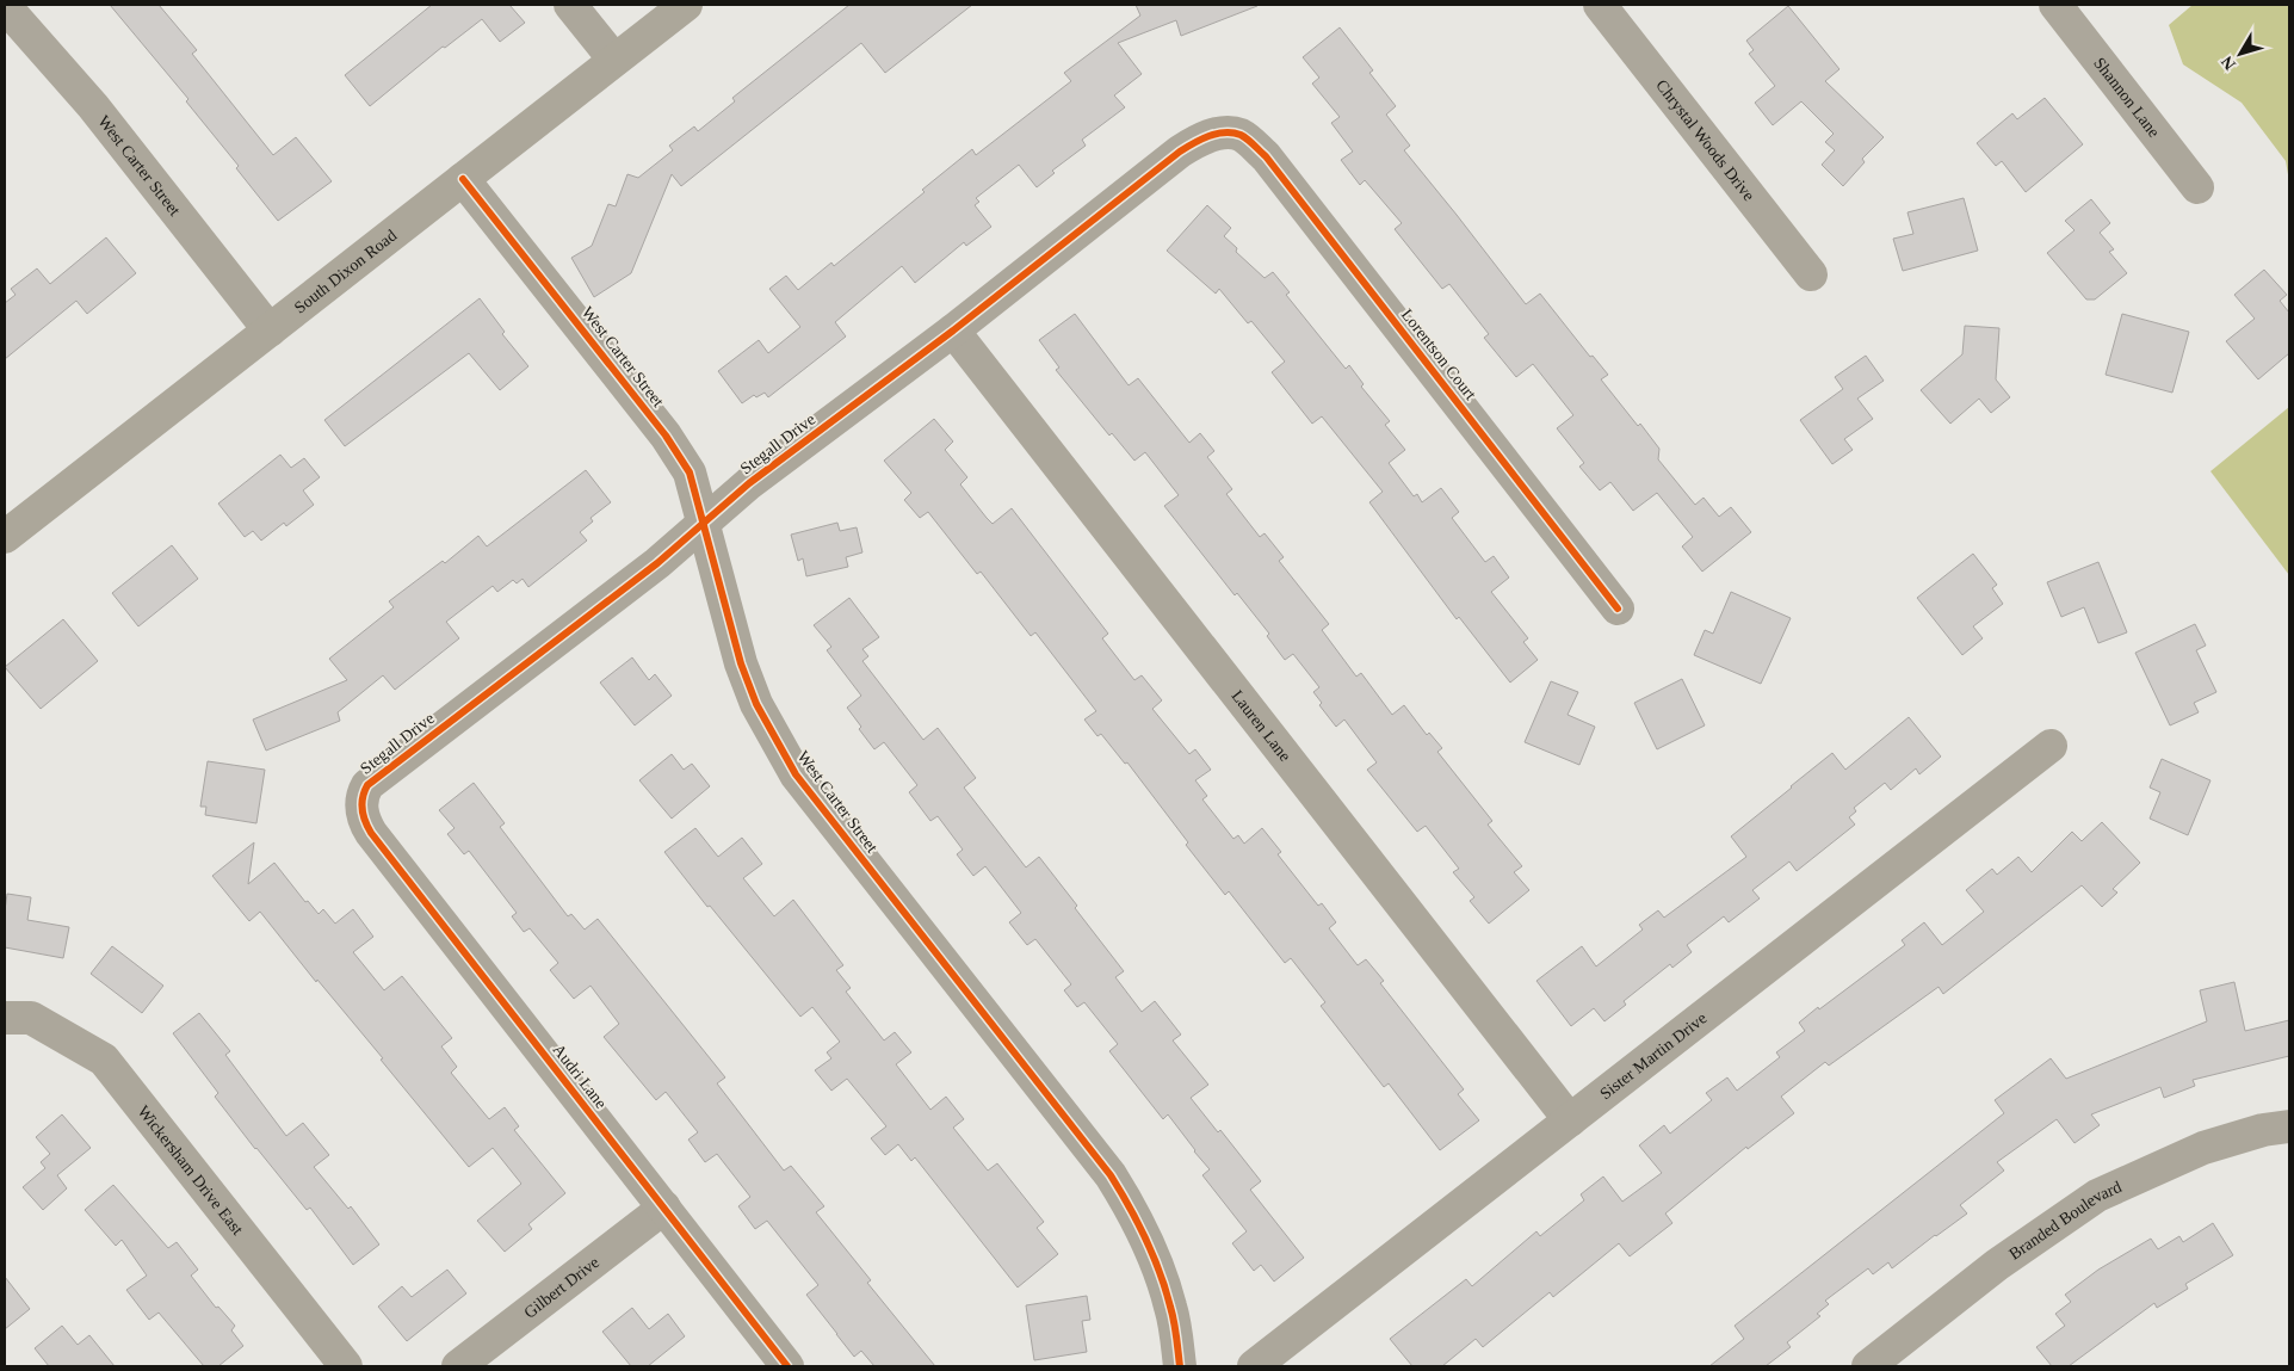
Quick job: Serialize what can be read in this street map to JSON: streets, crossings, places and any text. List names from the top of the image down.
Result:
{
  "streets": {
    "main road": ["South Dixon Road"],
    "street": [
      "Shannon Lane",
      "Chrystal Woods Drive",
      "West Carter Street",
      "Lorentson Court",
      "Stegall Drive",
      "Lauren Lane",
      "Sister Martin Drive",
      "Audri Lane",
      "Wickersham Drive East",
      "Branded Boulevard",
      "Gilbert Drive"
    ]
  },
  "crossings": [
    ["West Carter Street", "South Dixon Road"],
    ["West Carter Street", "Stegall Drive"],
    ["Lorentson Court", "Stegall Drive"],
    ["Stegall Drive", "Lauren Lane"],
    ["Stegall Drive", "Audri Lane"],
    ["Lauren Lane", "Sister Martin Drive"],
    ["Audri Lane", "Gilbert Drive"]
  ],
  "north": "bottom left"
}
